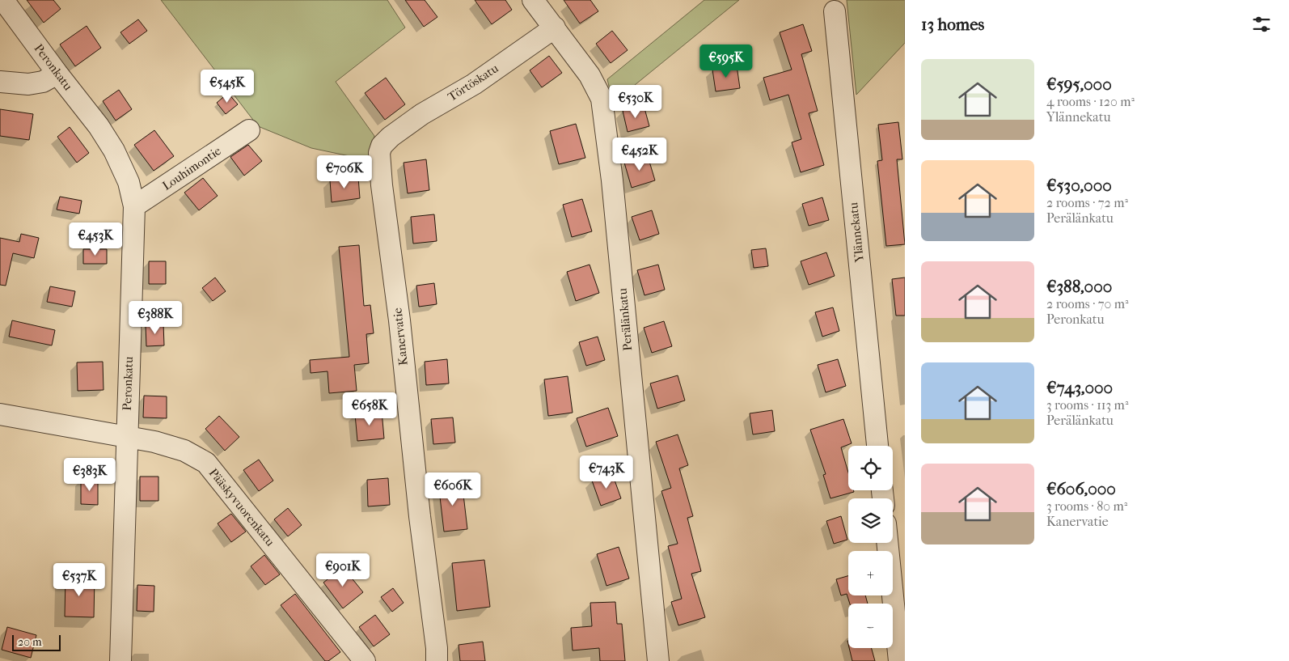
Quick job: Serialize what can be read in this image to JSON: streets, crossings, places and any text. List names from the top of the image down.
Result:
{
  "streets": {
    "street": [
      "Peronkatu",
      "Törtöskatu",
      "Louhimontie",
      "Ylännekatu",
      "Perälänkatu",
      "Kanervatie",
      "Pääskyvuorenkatu"
    ]
  },
  "crossings": [
    ["Peronkatu", "Louhimontie"],
    ["Peronkatu", "Pääskyvuorenkatu"],
    ["Törtöskatu", "Perälänkatu"],
    ["Törtöskatu", "Kanervatie"]
  ],
  "scale_bar": "20 m",
  "page": {
    "heading": "13 homes",
    "price": [
      "€595K",
      "€545K",
      "€530K",
      "€452K",
      "€706K",
      "€453K",
      "€388K",
      "€658K",
      "€743K",
      "€383K",
      "€606K",
      "€901K",
      "€537K"
    ],
    "list": [
      {
        "name": "€595,000",
        "note": "4 rooms · 120 m² · Ylännekatu"
      },
      {
        "name": "€530,000",
        "note": "2 rooms · 72 m² · Perälänkatu"
      },
      {
        "name": "€388,000",
        "note": "2 rooms · 70 m² · Peronkatu"
      },
      {
        "name": "€743,000",
        "note": "3 rooms · 113 m² · Perälänkatu"
      },
      {
        "name": "€606,000",
        "note": "3 rooms · 80 m² · Kanervatie"
      }
    ],
    "map_buttons": ["+", "−"],
    "scale": "20 m"
  }
}
